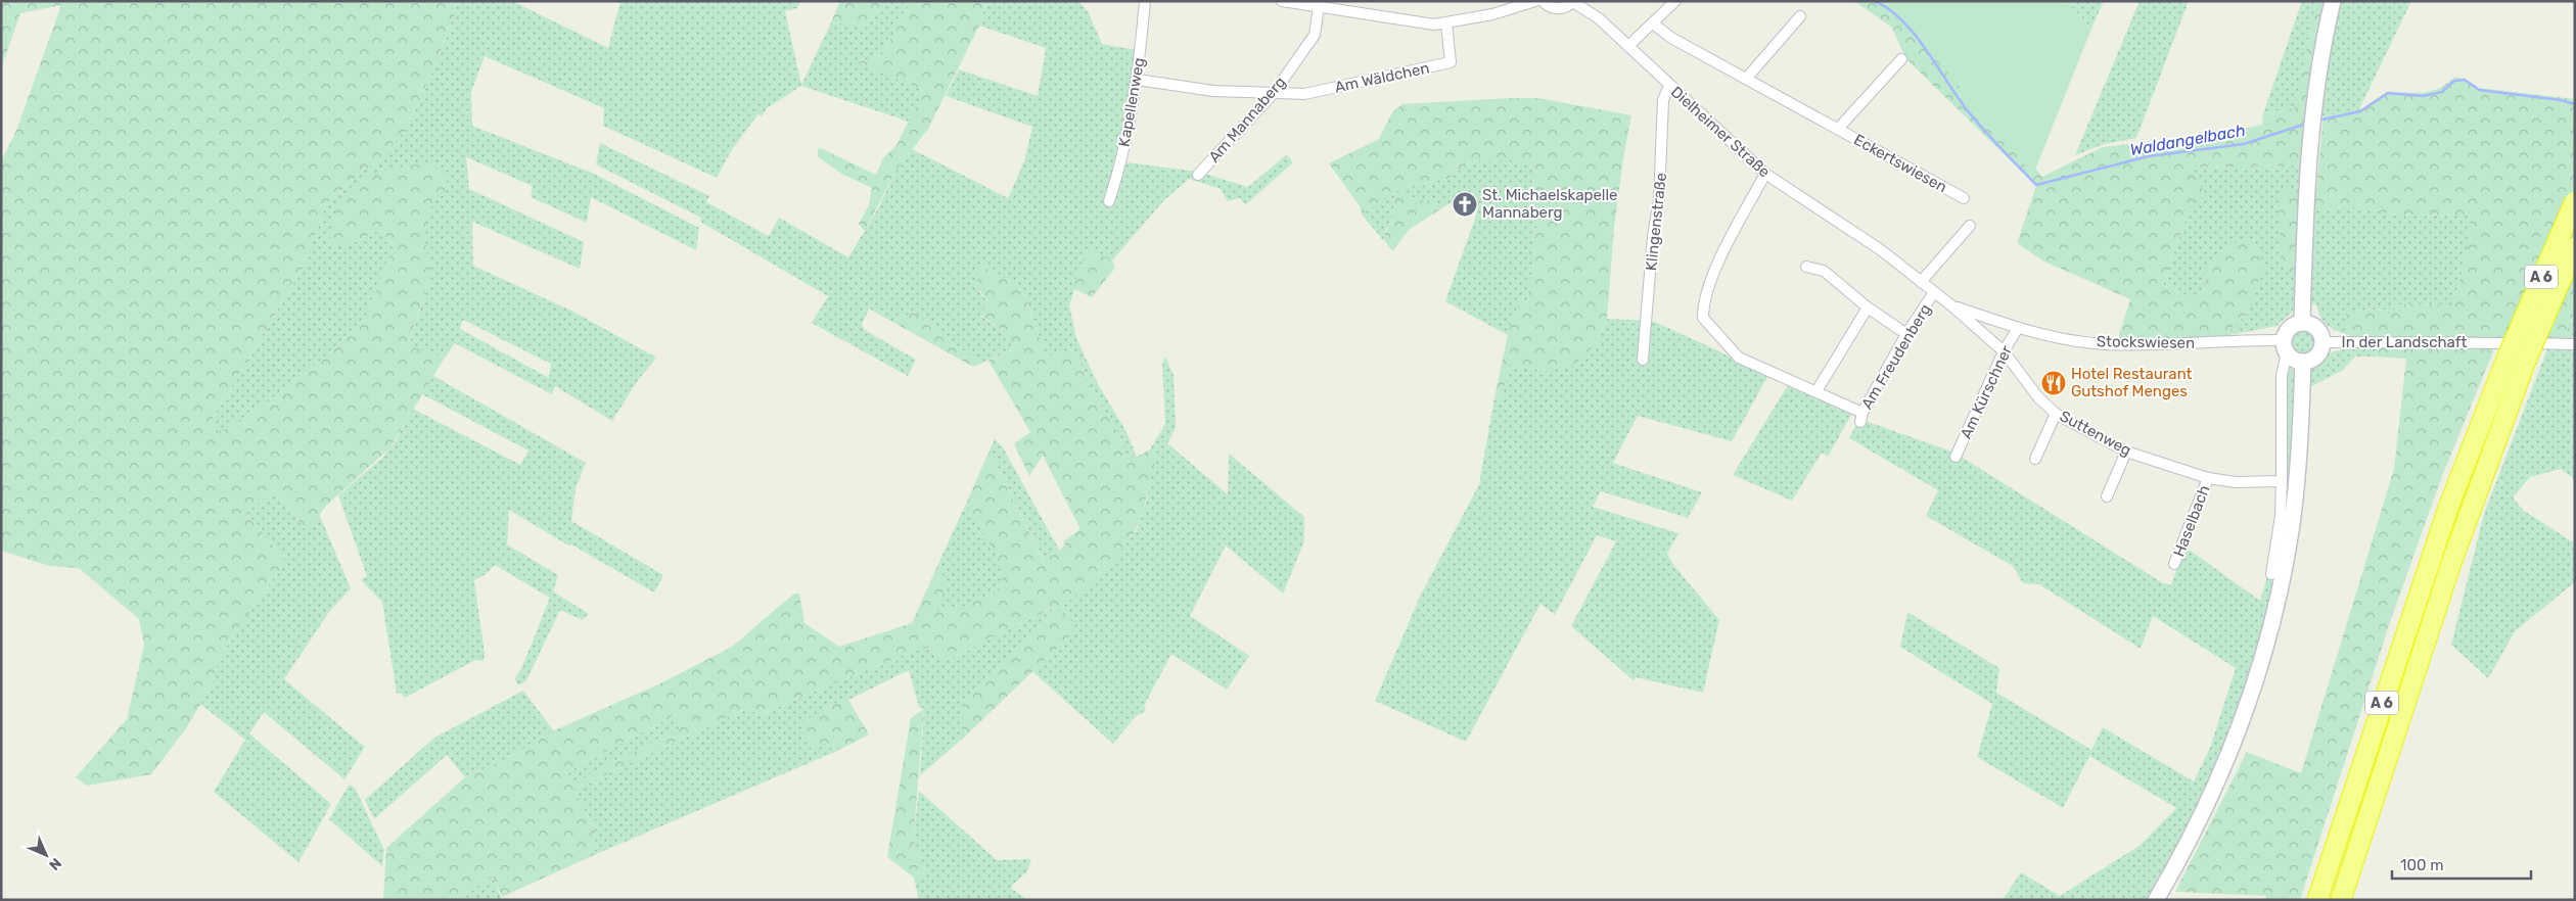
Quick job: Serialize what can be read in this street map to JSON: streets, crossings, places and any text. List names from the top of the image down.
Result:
{
  "streets": {
    "highway": ["A 6"],
    "street": [
      "Am Wäldchen",
      "Kapellenweg",
      "Am Mannaberg",
      "Dielheimer Straße",
      "Eckertswiesen",
      "Klingenstraße",
      "Stockswiesen",
      "In der Landschaft",
      "Am Freudenberg",
      "Am Kürschner",
      "Suttenweg",
      "Haselbach"
    ]
  },
  "crossings": [
    ["Am Wäldchen", "Am Mannaberg"],
    ["Dielheimer Straße", "Klingenstraße"],
    ["Dielheimer Straße", "Stockswiesen"],
    ["Dielheimer Straße", "Am Freudenberg"],
    ["Dielheimer Straße", "Suttenweg"],
    ["Stockswiesen", "In der Landschaft"],
    ["Stockswiesen", "Am Kürschner"],
    ["Stockswiesen", "Suttenweg"],
    ["Am Kürschner", "Suttenweg"],
    ["Suttenweg", "Haselbach"]
  ],
  "water": ["Waldangelbach"],
  "places": {
    "church": ["St. Michaelskapelle Mannaberg"],
    "restaurant": ["Hotel Restaurant Gutshof Menges"]
  },
  "scale_bar": "100 m",
  "north": "bottom right"
}
